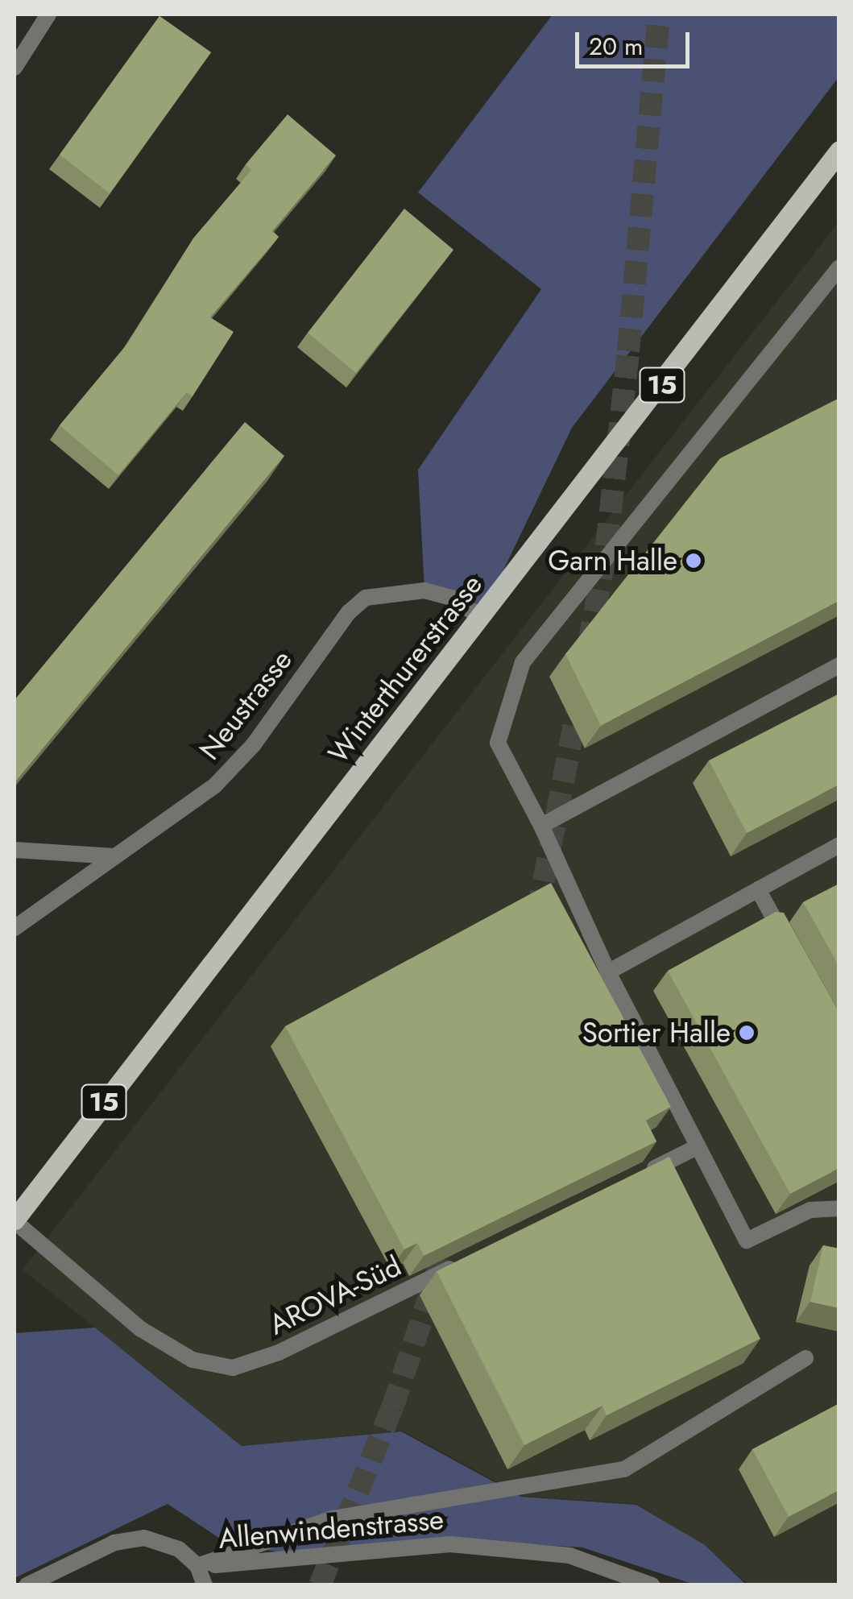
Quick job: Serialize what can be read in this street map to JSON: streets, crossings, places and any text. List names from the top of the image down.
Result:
{
  "streets": {
    "main road": ["15", "Winterthurerstrasse"],
    "street": ["Neustrasse", "AROVA-Süd", "Allenwindenstrasse"]
  },
  "crossings": [
    ["Winterthurerstrasse", "Neustrasse"],
    ["Winterthurerstrasse", "AROVA-Süd"]
  ],
  "places": ["Garn Halle", "Sortier Halle"],
  "scale_bar": "20 m"
}
